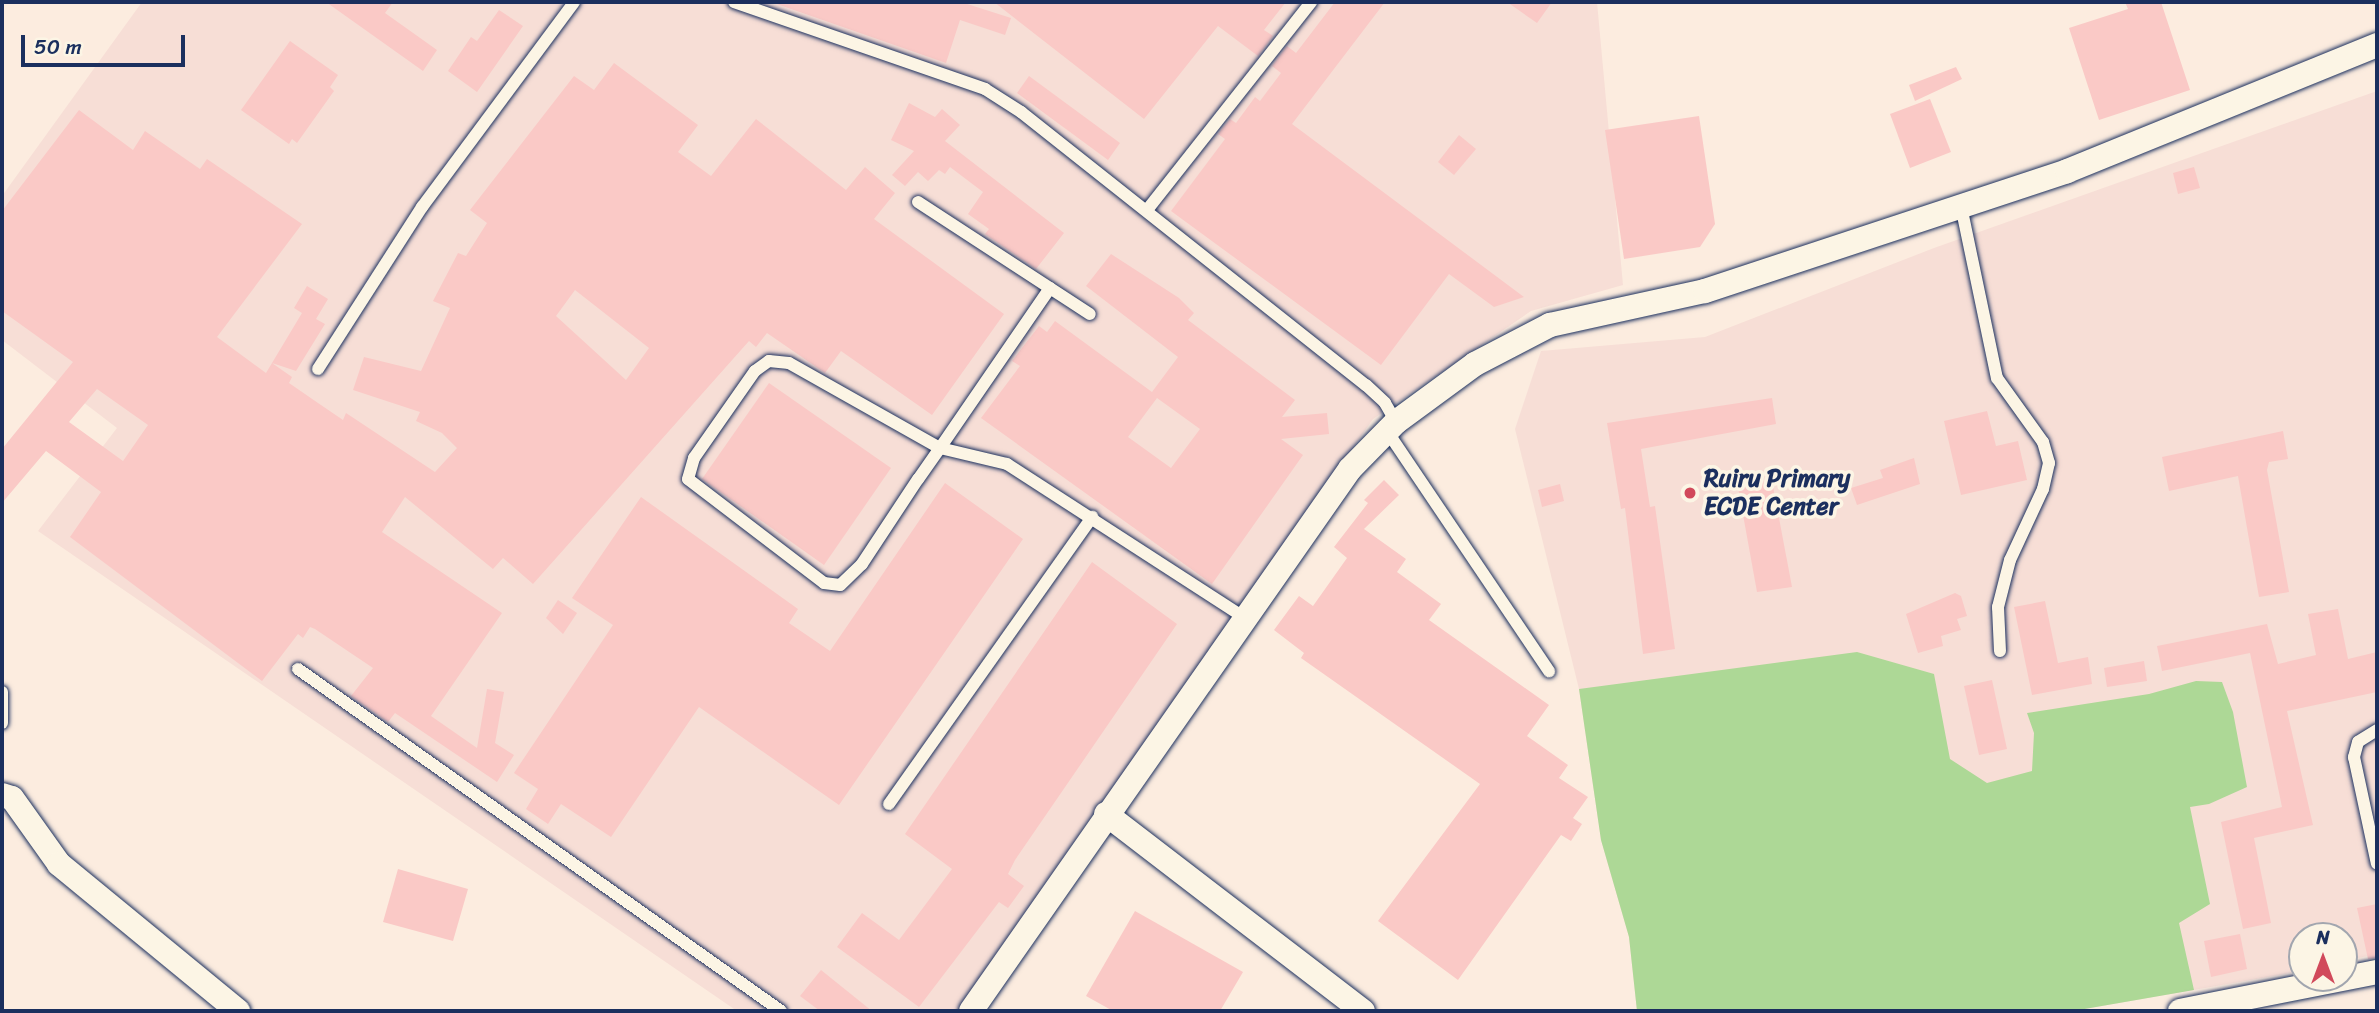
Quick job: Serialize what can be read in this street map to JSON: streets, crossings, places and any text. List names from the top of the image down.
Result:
{
  "places": ["Ruiru Primary ECDE Center"],
  "scale_bar": "50 m",
  "north": "top"
}
